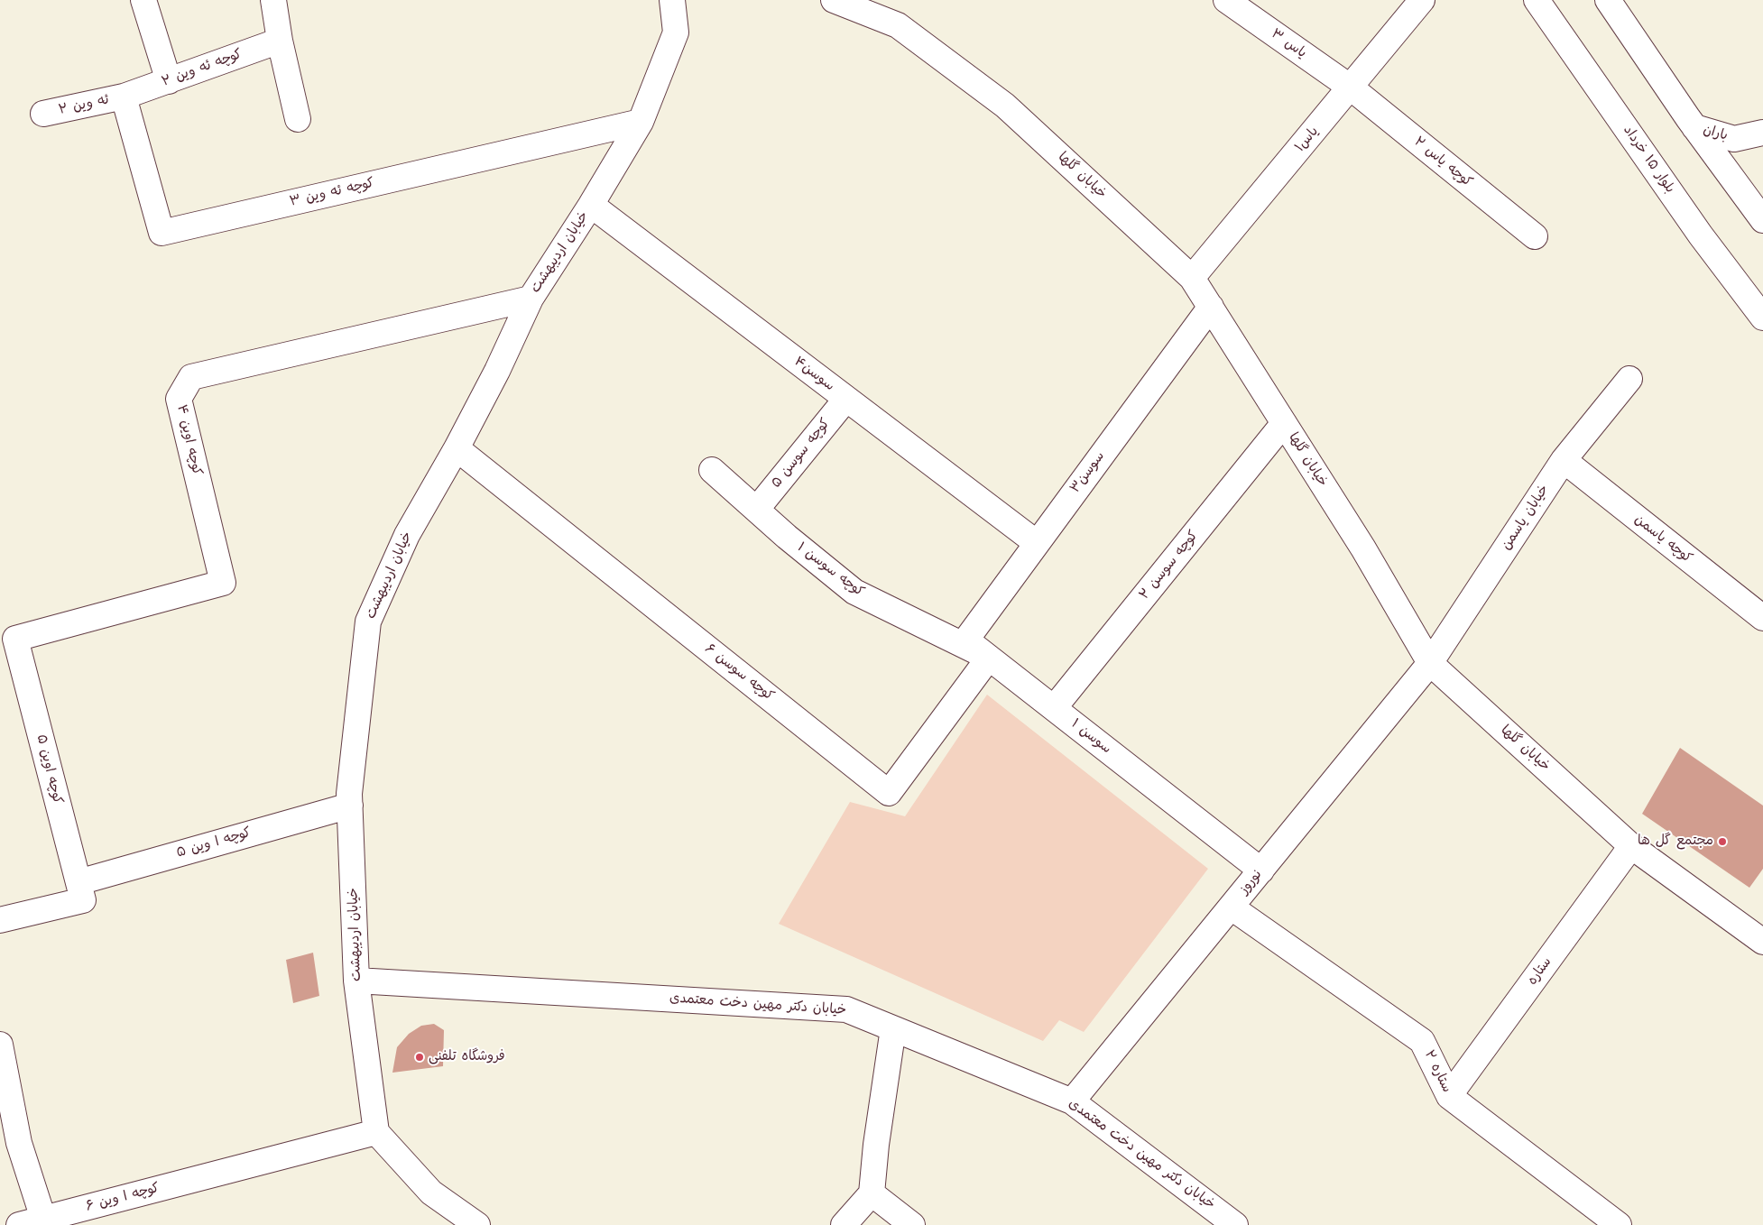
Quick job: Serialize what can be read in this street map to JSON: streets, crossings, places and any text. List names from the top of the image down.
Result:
{
  "streets": {
    "street": [
      "یاس ۳",
      "کوچه ئه وین ۲",
      "ئه وین ۲",
      "باران",
      "یاس۱",
      "بلوار ۱۵ خرداد",
      "کوچه یاس ۲",
      "خیابان گلها",
      "کوچه ئه وین ۳",
      "خیابان اردیبهشت",
      "سوسن۴",
      "کوچه اوین ۴",
      "کوچه سوسن ۵",
      "سوسن۳",
      "خیابان یاسمن",
      "کوچه یاسمن",
      "کوچه سوسن ۲",
      "کوچه سوسن ۱",
      "کوچه سوسن ۶",
      "سوسن ۱",
      "کوچه اوین ۵",
      "کوچه ا وین ۵",
      "نوروز",
      "ستاره",
      "خیابان دکتر مهین دخت معتمدی",
      "ستاره ۲",
      "کوچه ا وین ۶"
    ]
  },
  "crossings": [
    ["یاس ۳", "یاس۱"],
    ["یاس ۳", "کوچه یاس ۲"],
    ["کوچه ئه وین ۲", "ئه وین ۲"],
    ["کوچه ئه وین ۲", "کوچه ئه وین ۳"],
    ["ئه وین ۲", "کوچه ئه وین ۳"],
    ["یاس۱", "کوچه یاس ۲"],
    ["یاس۱", "خیابان گلها"],
    ["خیابان گلها", "سوسن۳"],
    ["خیابان گلها", "خیابان یاسمن"],
    ["خیابان گلها", "کوچه سوسن ۲"],
    ["خیابان گلها", "نوروز"],
    ["خیابان گلها", "ستاره"],
    ["کوچه ئه وین ۳", "خیابان اردیبهشت"],
    ["خیابان اردیبهشت", "سوسن۴"],
    ["خیابان اردیبهشت", "کوچه اوین ۴"],
    ["خیابان اردیبهشت", "کوچه سوسن ۶"],
    ["خیابان اردیبهشت", "کوچه ا وین ۵"],
    ["خیابان اردیبهشت", "خیابان دکتر مهین دخت معتمدی"],
    ["خیابان اردیبهشت", "کوچه ا وین ۶"],
    ["سوسن۴", "کوچه سوسن ۵"],
    ["سوسن۴", "سوسن۳"],
    ["کوچه اوین ۴", "کوچه اوین ۵"],
    ["کوچه سوسن ۵", "کوچه سوسن ۱"],
    ["سوسن۳", "سوسن ۱"],
    ["خیابان یاسمن", "کوچه یاسمن"],
    ["خیابان یاسمن", "نوروز"],
    ["کوچه سوسن ۲", "سوسن ۱"],
    ["کوچه سوسن ۱", "کوچه سوسن ۶"],
    ["کوچه سوسن ۱", "سوسن ۱"],
    ["کوچه سوسن ۶", "سوسن ۱"],
    ["سوسن ۱", "نوروز"],
    ["کوچه اوین ۵", "کوچه ا وین ۵"],
    ["نوروز", "خیابان دکتر مهین دخت معتمدی"],
    ["نوروز", "ستاره ۲"],
    ["ستاره", "ستاره ۲"]
  ],
  "places": ["مجتمع گل ها", "فروشگاه تلفنی"]
}
